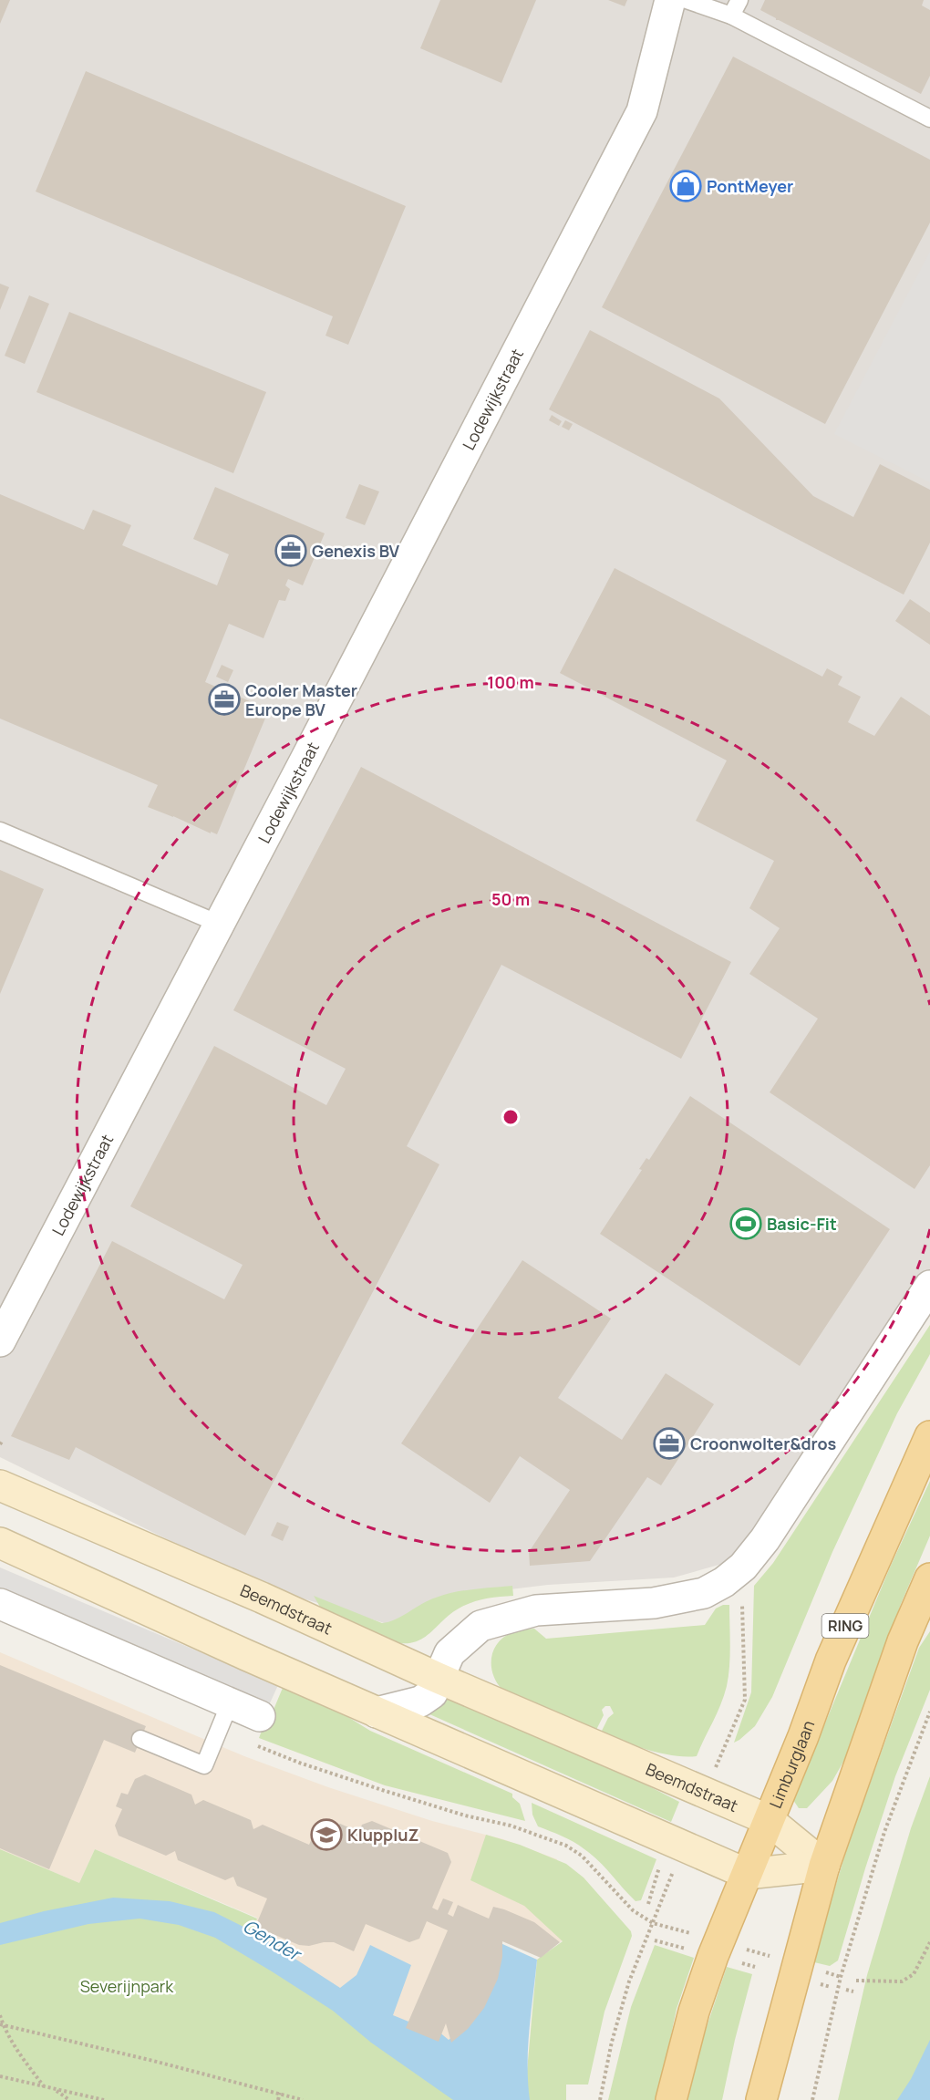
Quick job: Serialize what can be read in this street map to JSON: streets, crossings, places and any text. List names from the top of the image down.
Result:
{
  "streets": {
    "main road": ["Beemdstraat", "RING", "Limburglaan"],
    "street": ["Lodewijkstraat"]
  },
  "crossings": [
    ["Beemdstraat", "Limburglaan"]
  ],
  "water": ["Gender"],
  "parks": ["Severijnpark"],
  "places": {
    "shop": ["PontMeyer"],
    "office": ["Genexis BV", "Cooler Master Europe BV", "Croonwolter&dros"],
    "sports": ["Basic-Fit"],
    "school or university": ["KluppluZ"]
  },
  "rings": ["100 m", "50 m"]
}
